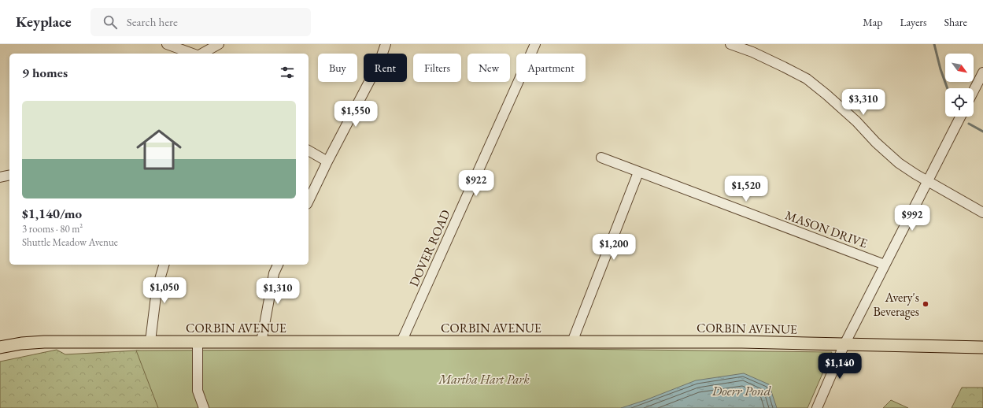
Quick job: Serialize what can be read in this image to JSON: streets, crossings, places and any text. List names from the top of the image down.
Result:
{
  "streets": {
    "main road": ["CORBIN AVENUE"],
    "street": ["MASON DRIVE", "DOVER ROAD"]
  },
  "crossings": [
    ["DOVER ROAD", "CORBIN AVENUE"]
  ],
  "water": ["Doerr Pond"],
  "parks": ["Martha Hart Park"],
  "places": ["Avery's Beverages"],
  "north": "bottom right",
  "page": {
    "header": "Keyplace",
    "search": "Search here",
    "nav": ["Map", "Layers", "Share"],
    "chip": [
      "Buy",
      "Rent",
      "Filters",
      "New",
      "Apartment"
    ],
    "heading": "9 homes",
    "price": [
      "$3,310",
      "$1,550",
      "$922",
      "$1,520",
      "$992",
      "$1,200",
      "$1,050",
      "$1,310",
      "$1,140"
    ],
    "list": [
      {
        "name": "$1,140/mo",
        "note": "3 rooms · 80 m² · Shuttle Meadow Avenue"
      }
    ]
  }
}
